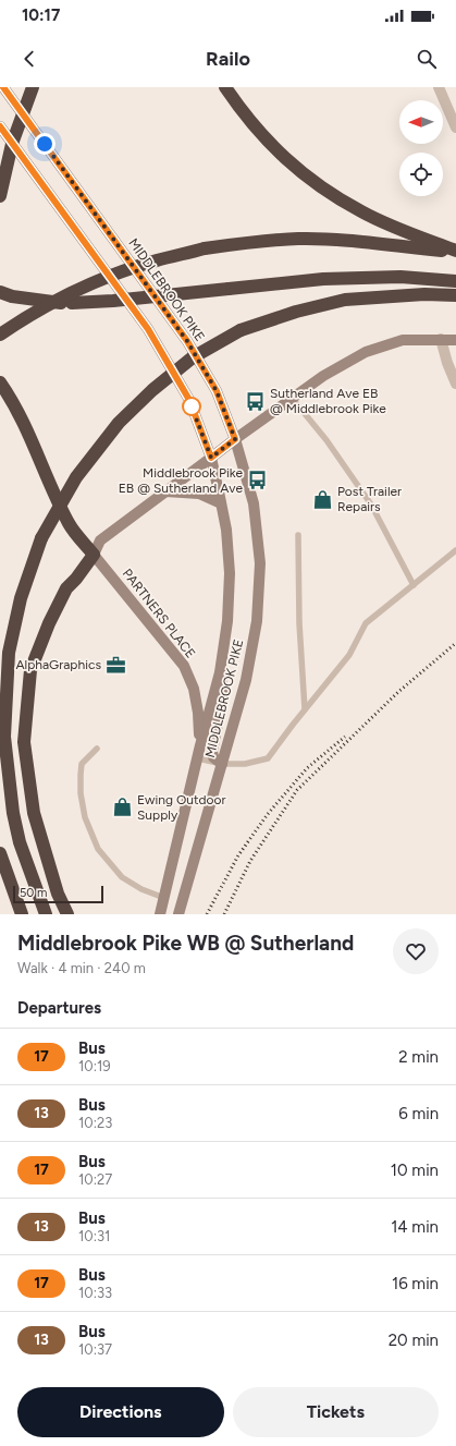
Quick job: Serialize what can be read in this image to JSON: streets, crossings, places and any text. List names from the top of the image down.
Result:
{
  "streets": {
    "main road": ["MIDDLEBROOK PIKE", "PARTNERS PLACE"]
  },
  "crossings": [
    ["MIDDLEBROOK PIKE", "PARTNERS PLACE"]
  ],
  "places": {
    "bus stop": ["Sutherland Ave EB @ Middlebrook Pike", "Middlebrook Pike EB @ Sutherland Ave"],
    "shop": ["Post Trailer Repairs", "Ewing Outdoor Supply"],
    "office": ["AlphaGraphics"]
  },
  "lines": ["bus line 17"],
  "scale_bar": "50 m",
  "north": "left",
  "page": {
    "status": "10:17",
    "header": "Railo",
    "scale": "50 m",
    "heading": [
      ["Middlebrook Pike WB @ Sutherland", "Walk · 4 min · 240 m"],
      "Departures"
    ],
    "list": [
      {
        "mark": "17",
        "name": "Bus",
        "note": "10:19",
        "value": "2 min"
      },
      {
        "mark": "13",
        "name": "Bus",
        "note": "10:23",
        "value": "6 min"
      },
      {
        "mark": "17",
        "name": "Bus",
        "note": "10:27",
        "value": "10 min"
      },
      {
        "mark": "13",
        "name": "Bus",
        "note": "10:31",
        "value": "14 min"
      },
      {
        "mark": "17",
        "name": "Bus",
        "note": "10:33",
        "value": "16 min"
      },
      {
        "mark": "13",
        "name": "Bus",
        "note": "10:37",
        "value": "20 min"
      }
    ],
    "buttons": ["Directions", "Tickets"]
  }
}
